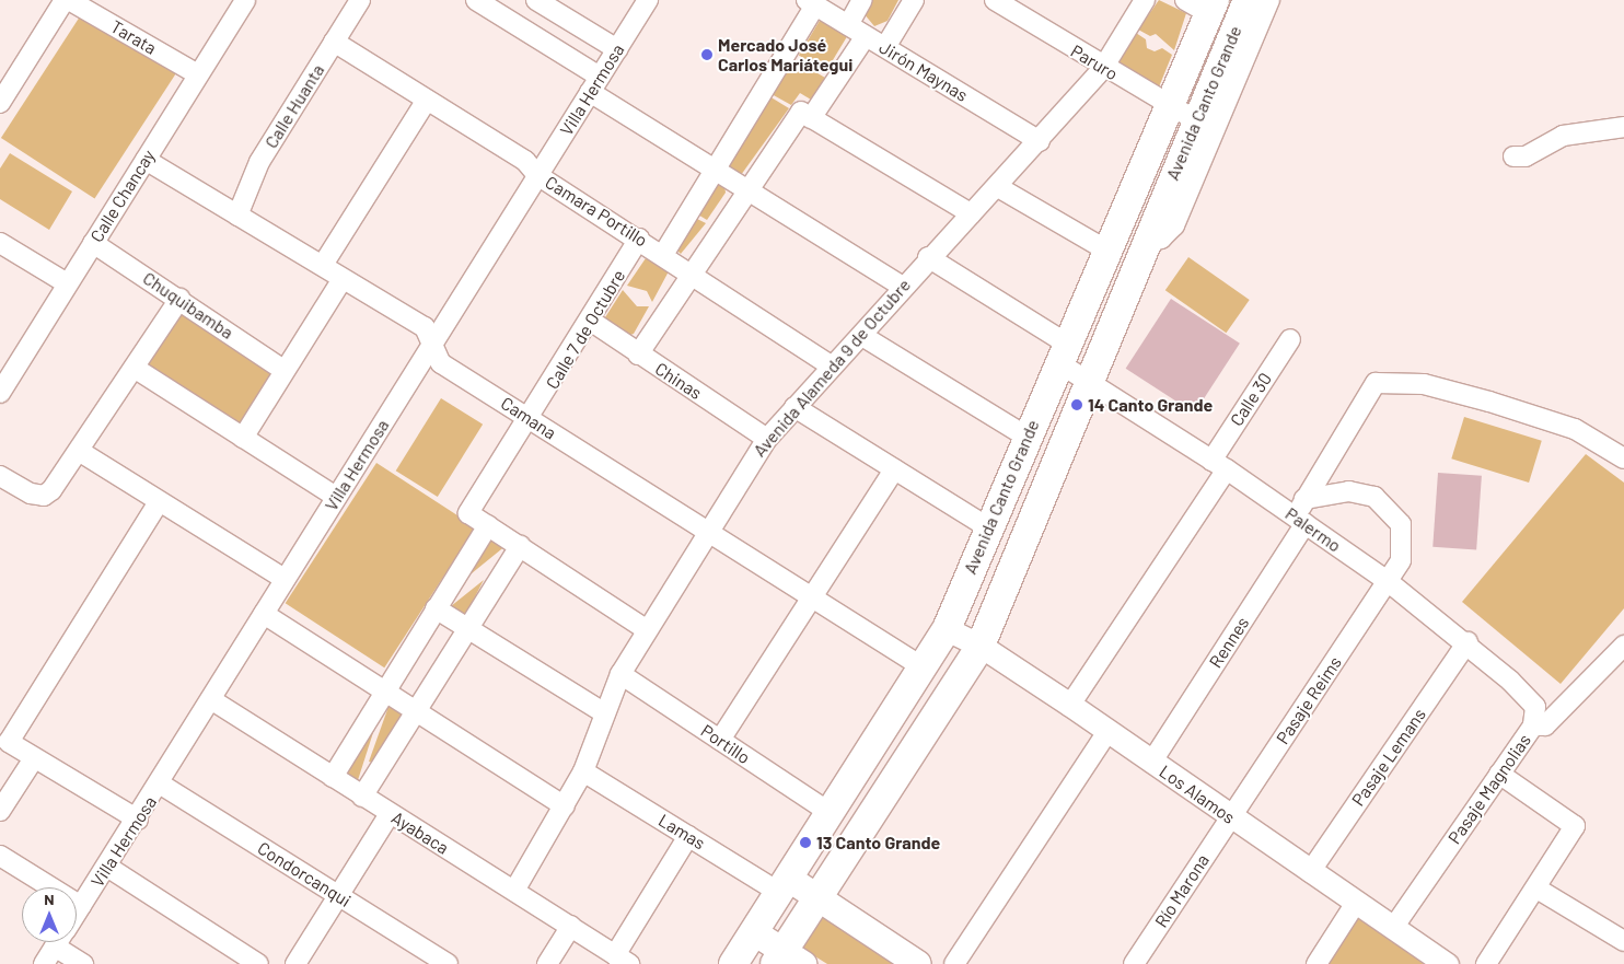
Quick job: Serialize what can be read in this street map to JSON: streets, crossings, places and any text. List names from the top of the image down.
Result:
{
  "streets": {
    "main road": ["Avenida Canto Grande"],
    "street": [
      "Tarata",
      "Paruro",
      "Jirón Maynas",
      "Villa Hermosa",
      "Calle Huanta",
      "Calle Chancay",
      "Camara Portillo",
      "Chuquibamba",
      "Calle 7 de Octubre",
      "Avenida Alameda 9 de Octubre",
      "Chinas",
      "Calle 30",
      "Camana",
      "Palermo",
      "Rennes",
      "Pasaje Reims",
      "Portillo",
      "Pasaje Lemans",
      "Pasaje Magnolias",
      "Los Alamos",
      "Lamas",
      "Ayabaca",
      "Condorcanqui",
      "Río Marona"
    ]
  },
  "crossings": [
    ["Tarata", "Calle Chancay"],
    ["Paruro", "Avenida Canto Grande"],
    ["Paruro", "Avenida Alameda 9 de Octubre"],
    ["Jirón Maynas", "Avenida Alameda 9 de Octubre"],
    ["Villa Hermosa", "Camara Portillo"],
    ["Villa Hermosa", "Camana"],
    ["Villa Hermosa", "Ayabaca"],
    ["Villa Hermosa", "Condorcanqui"],
    ["Avenida Canto Grande", "Camana"],
    ["Avenida Canto Grande", "Palermo"],
    ["Avenida Canto Grande", "Portillo"],
    ["Avenida Canto Grande", "Los Alamos"],
    ["Avenida Canto Grande", "Lamas"],
    ["Calle Huanta", "Camara Portillo"],
    ["Calle Huanta", "Camana"],
    ["Calle Chancay", "Chuquibamba"],
    ["Calle Chancay", "Camana"],
    ["Camara Portillo", "Calle 7 de Octubre"],
    ["Camara Portillo", "Avenida Alameda 9 de Octubre"],
    ["Calle 7 de Octubre", "Chinas"],
    ["Calle 7 de Octubre", "Camana"],
    ["Avenida Alameda 9 de Octubre", "Chinas"],
    ["Avenida Alameda 9 de Octubre", "Camana"],
    ["Avenida Alameda 9 de Octubre", "Palermo"],
    ["Avenida Alameda 9 de Octubre", "Portillo"],
    ["Avenida Alameda 9 de Octubre", "Lamas"],
    ["Avenida Alameda 9 de Octubre", "Ayabaca"],
    ["Calle 30", "Palermo"],
    ["Calle 30", "Los Alamos"],
    ["Palermo", "Rennes"],
    ["Palermo", "Pasaje Reims"],
    ["Palermo", "Pasaje Lemans"],
    ["Palermo", "Pasaje Magnolias"],
    ["Rennes", "Pasaje Reims"],
    ["Rennes", "Los Alamos"],
    ["Pasaje Reims", "Los Alamos"],
    ["Pasaje Reims", "Río Marona"],
    ["Pasaje Lemans", "Los Alamos"],
    ["Pasaje Magnolias", "Los Alamos"],
    ["Los Alamos", "Río Marona"]
  ],
  "places": ["Mercado José Carlos Mariátegui", "14 Canto Grande", "13 Canto Grande"],
  "north": "top"
}
